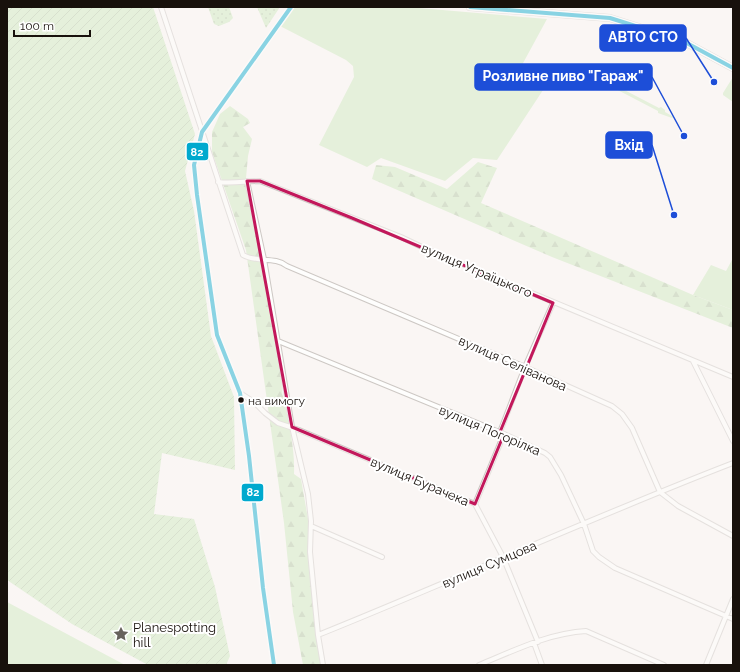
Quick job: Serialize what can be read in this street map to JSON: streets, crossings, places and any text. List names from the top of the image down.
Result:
{
  "streets": {
    "street": [
      "вулиця Уграїцького",
      "вулиця Селіванова",
      "вулиця Погорілка",
      "вулиця Бурачека",
      "вулиця Сумцова"
    ]
  },
  "crossings": [
    ["вулиця Уграїцького", "вулиця Селіванова"],
    ["вулиця Селіванова", "вулиця Сумцова"],
    ["вулиця Погорілка", "вулиця Сумцова"],
    ["вулиця Бурачека", "вулиця Сумцова"]
  ],
  "places": {
    "other": [
      "АВТО СТО",
      "Розливне пиво \"Гараж\"",
      "Вхід",
      "на вимогу"
    ],
    "place": ["Planespotting hill"]
  },
  "lines": ["transit line 82"],
  "scale_bar": "100 m"
}
